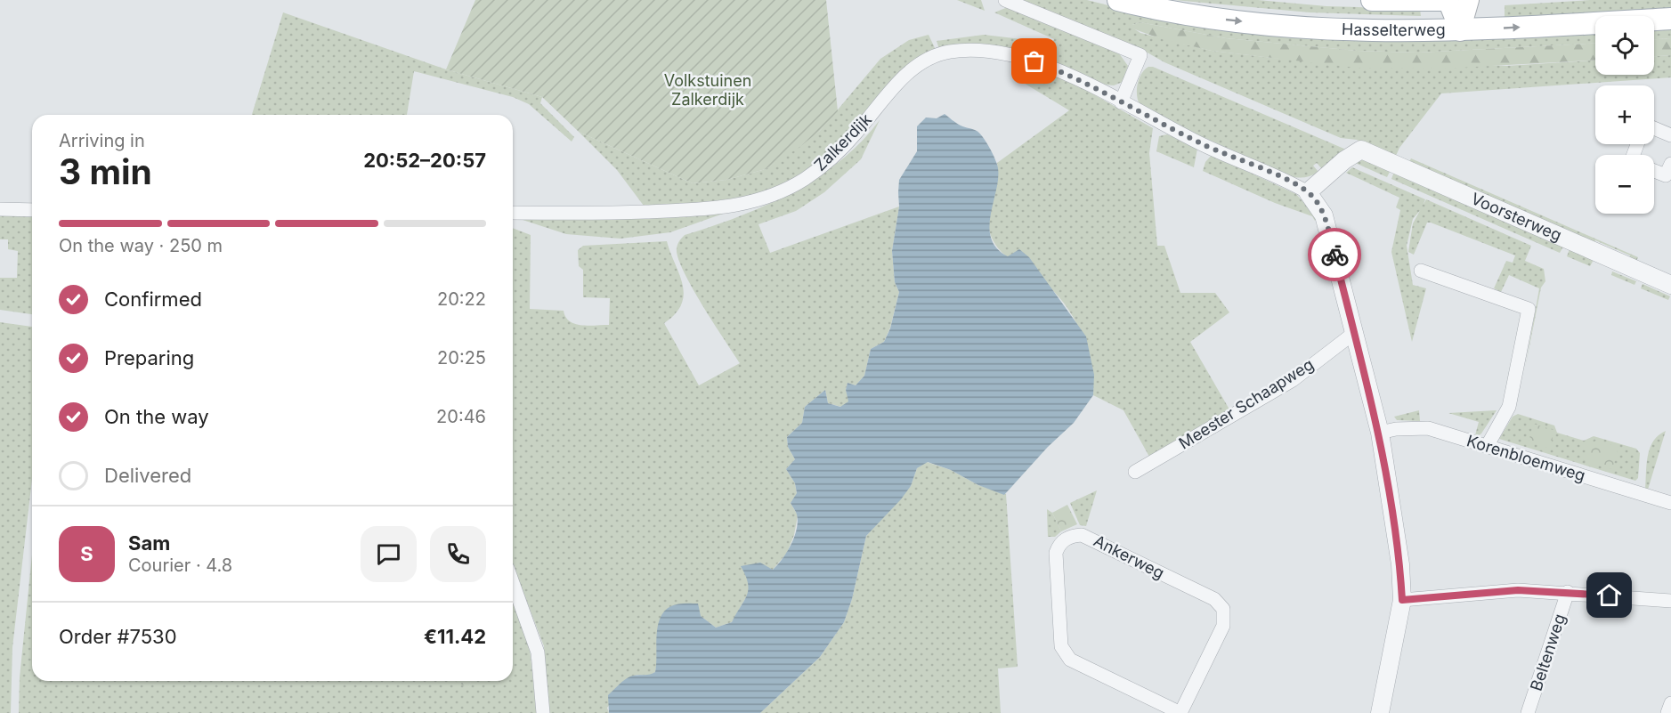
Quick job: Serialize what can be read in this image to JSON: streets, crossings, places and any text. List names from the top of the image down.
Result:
{
  "streets": {
    "main road": ["Hasselterweg"],
    "street": [
      "Zalkerdijk",
      "Voorsterweg",
      "Meester Schaapweg",
      "Korenbloemweg",
      "Ankerweg",
      "Beltenweg"
    ]
  },
  "crossings": [
    ["Zalkerdijk", "Voorsterweg"]
  ],
  "one_way": ["Hasselterweg"],
  "parks": ["Volkstuinen Zalkerdijk"],
  "page": {
    "map_buttons": ["+", "−"],
    "heading": ["3 min", "Arriving in", "20:52–20:57"],
    "panel": [
      "Sam",
      "Courier · 4.8",
      "Order #7530",
      "€11.42"
    ],
    "bar": "On the way · 250 m",
    "list": [
      ["Confirmed", "20:22"],
      ["Preparing", "20:25"],
      ["On the way", "20:46"],
      "Delivered"
    ],
    "round": "S"
  }
}
